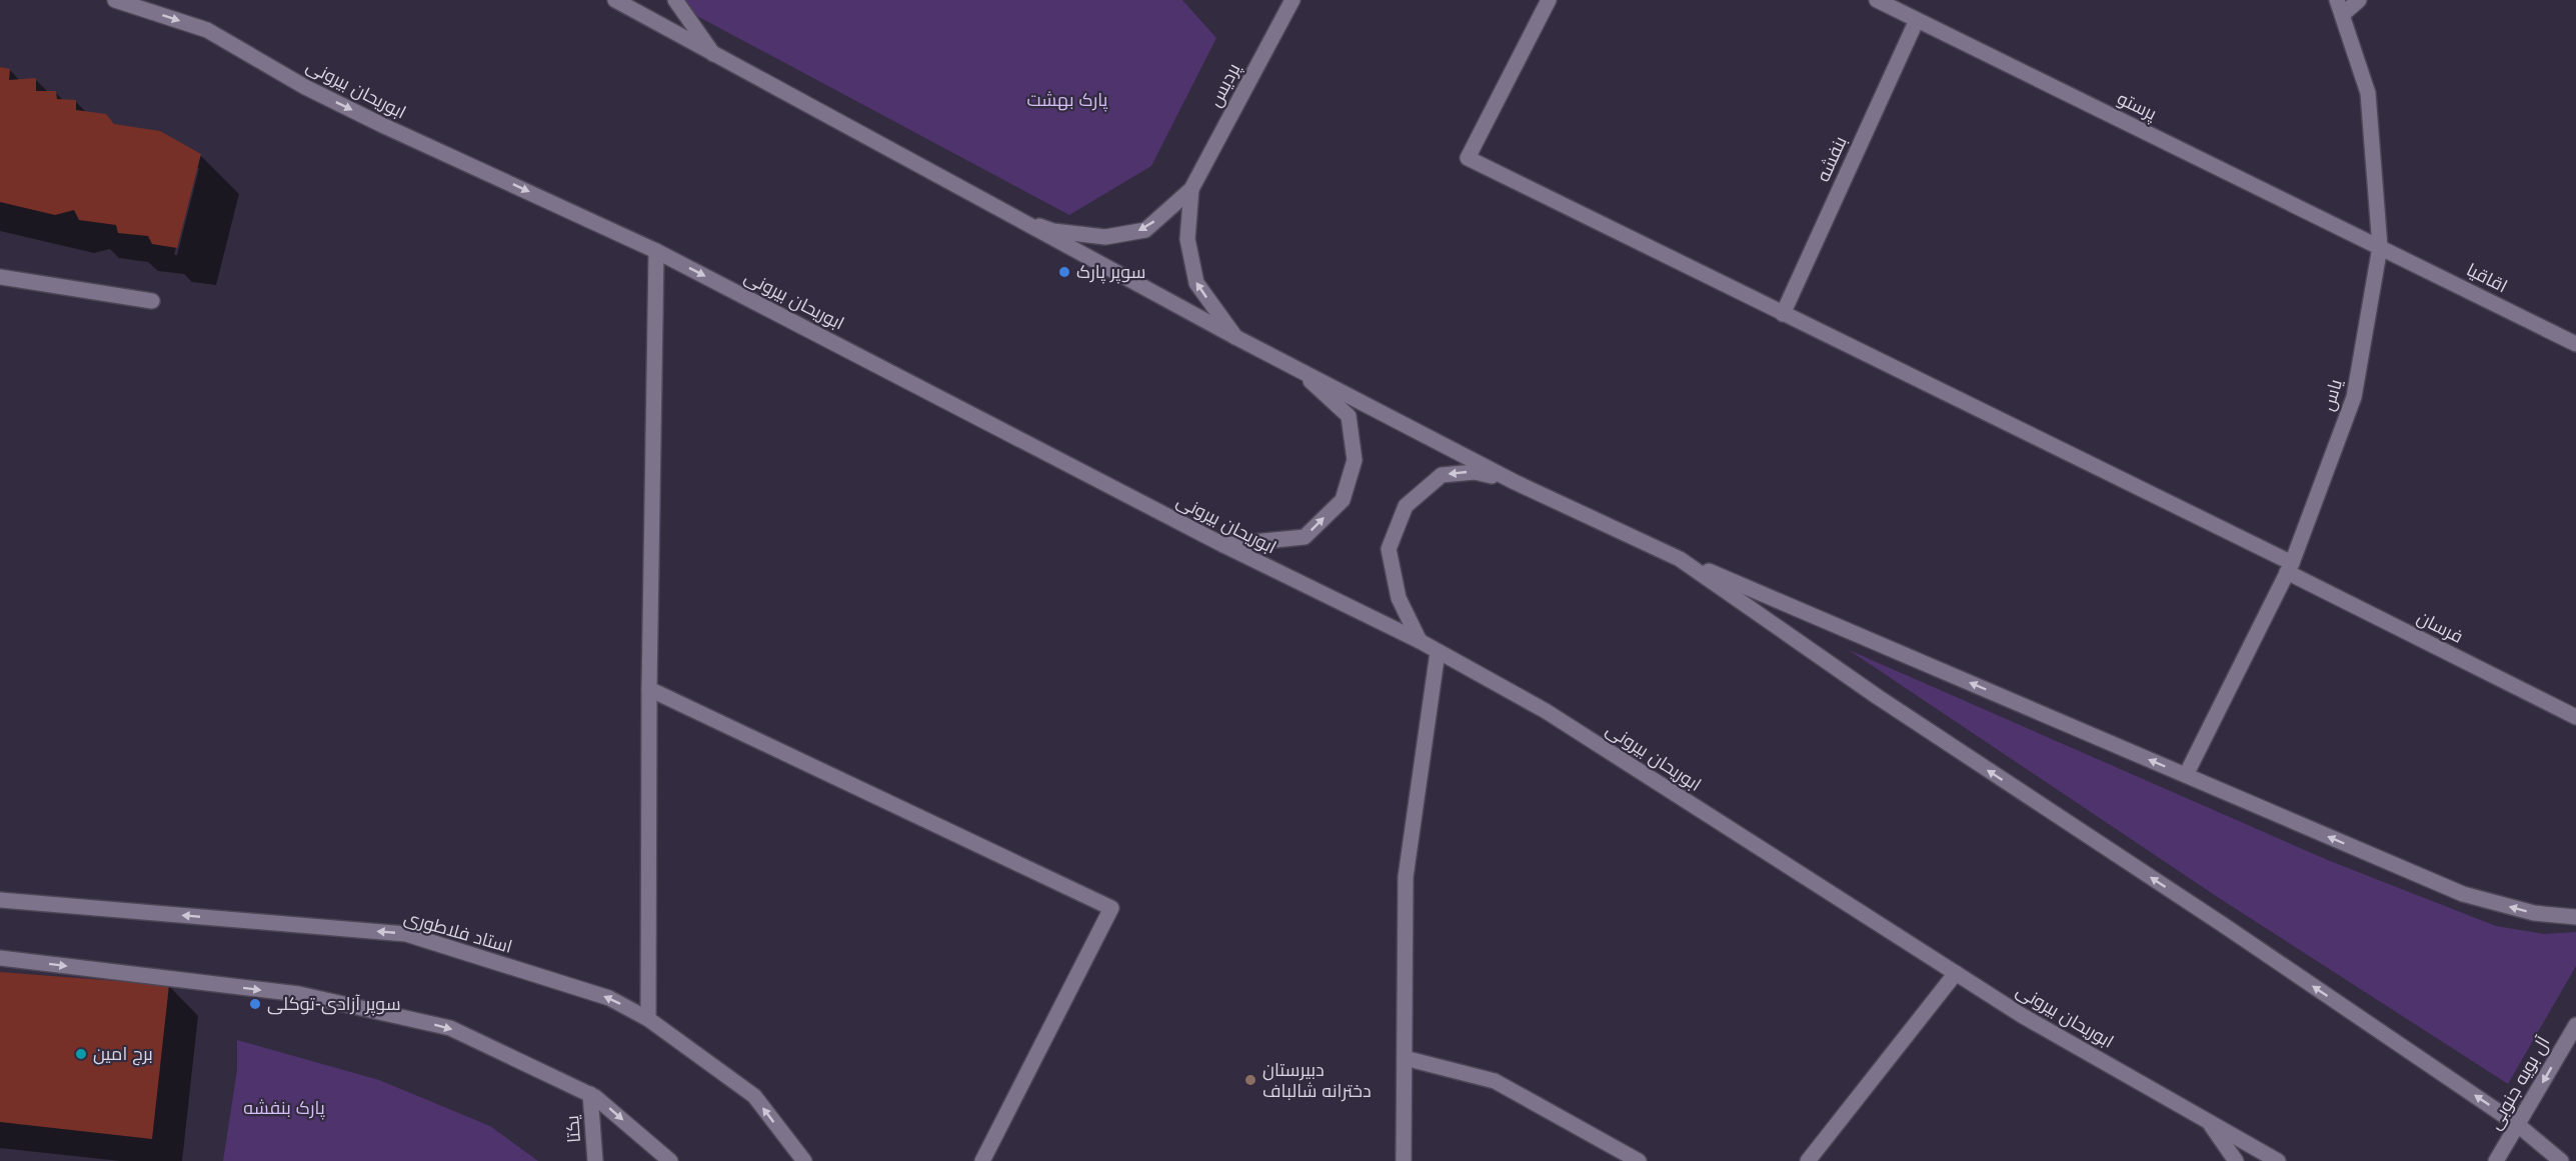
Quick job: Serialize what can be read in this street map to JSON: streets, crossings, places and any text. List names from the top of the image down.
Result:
{
  "streets": {
    "main road": [
      "پردیس",
      "ابوریحان بیرونی",
      "پرستو",
      "بنفشه",
      "اقاقیا",
      "یاس",
      "فرسان",
      "استاد فلاطوری",
      "آل بویه جنوبی",
      "یکتا"
    ]
  },
  "crossings": [
    ["پرستو", "بنفشه"],
    ["پرستو", "اقاقیا"],
    ["پرستو", "یاس"],
    ["بنفشه", "فرسان"],
    ["اقاقیا", "یاس"],
    ["یاس", "فرسان"]
  ],
  "one_way": ["ابوریحان بیرونی", "آل بویه جنوبی"],
  "parks": ["پارک بهشت", "پارک بنفشه"],
  "places": [
    "سوپر پارک",
    "سوپر آزادی-توکلی",
    "برج امین",
    "دبیرستان دخترانه شالباف"
  ]
}
